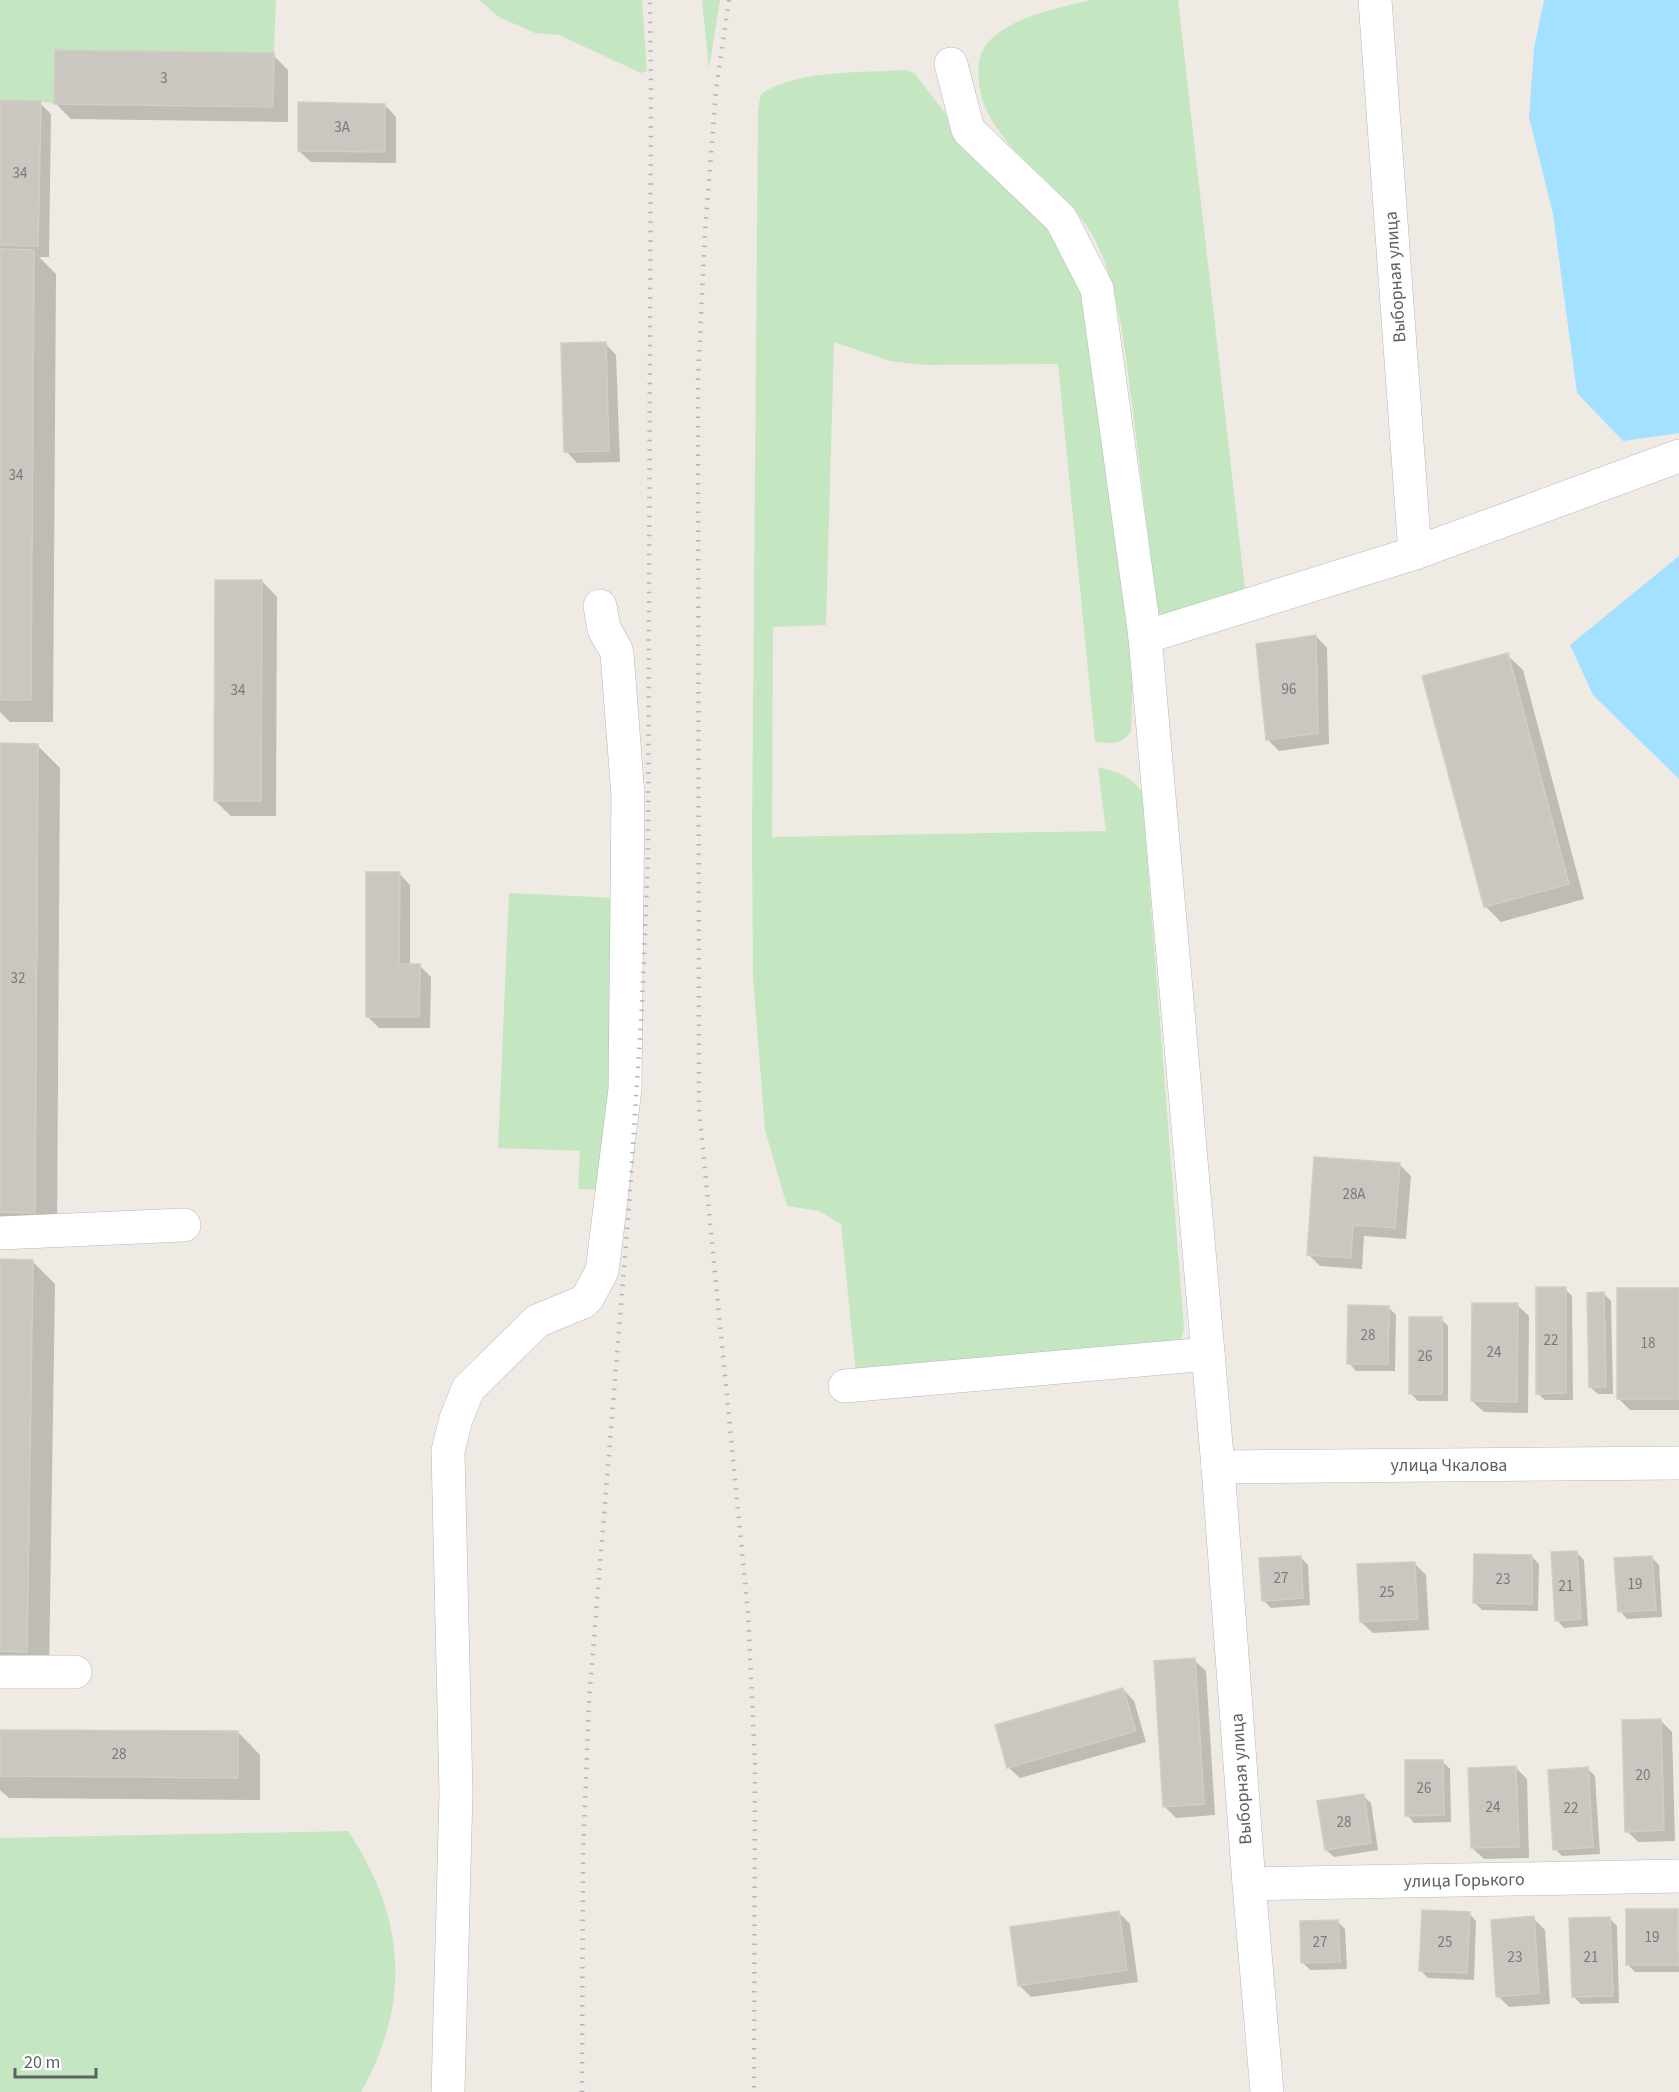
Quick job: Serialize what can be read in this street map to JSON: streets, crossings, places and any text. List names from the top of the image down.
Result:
{
  "streets": {
    "street": ["Выборная улица", "улица Чкалова", "улица Горького"]
  },
  "crossings": [
    ["Выборная улица", "улица Чкалова"],
    ["Выборная улица", "улица Горького"]
  ],
  "house_numbers": [
    "3",
    "3А",
    "34",
    "34",
    "96",
    "34",
    "32",
    "28А",
    "28",
    "22",
    "18",
    "24",
    "26",
    "27",
    "23",
    "19",
    "21",
    "25",
    "28",
    "20",
    "26",
    "24",
    "22",
    "28",
    "19",
    "27",
    "25",
    "23",
    "21"
  ],
  "scale_bar": "20 m"
}
